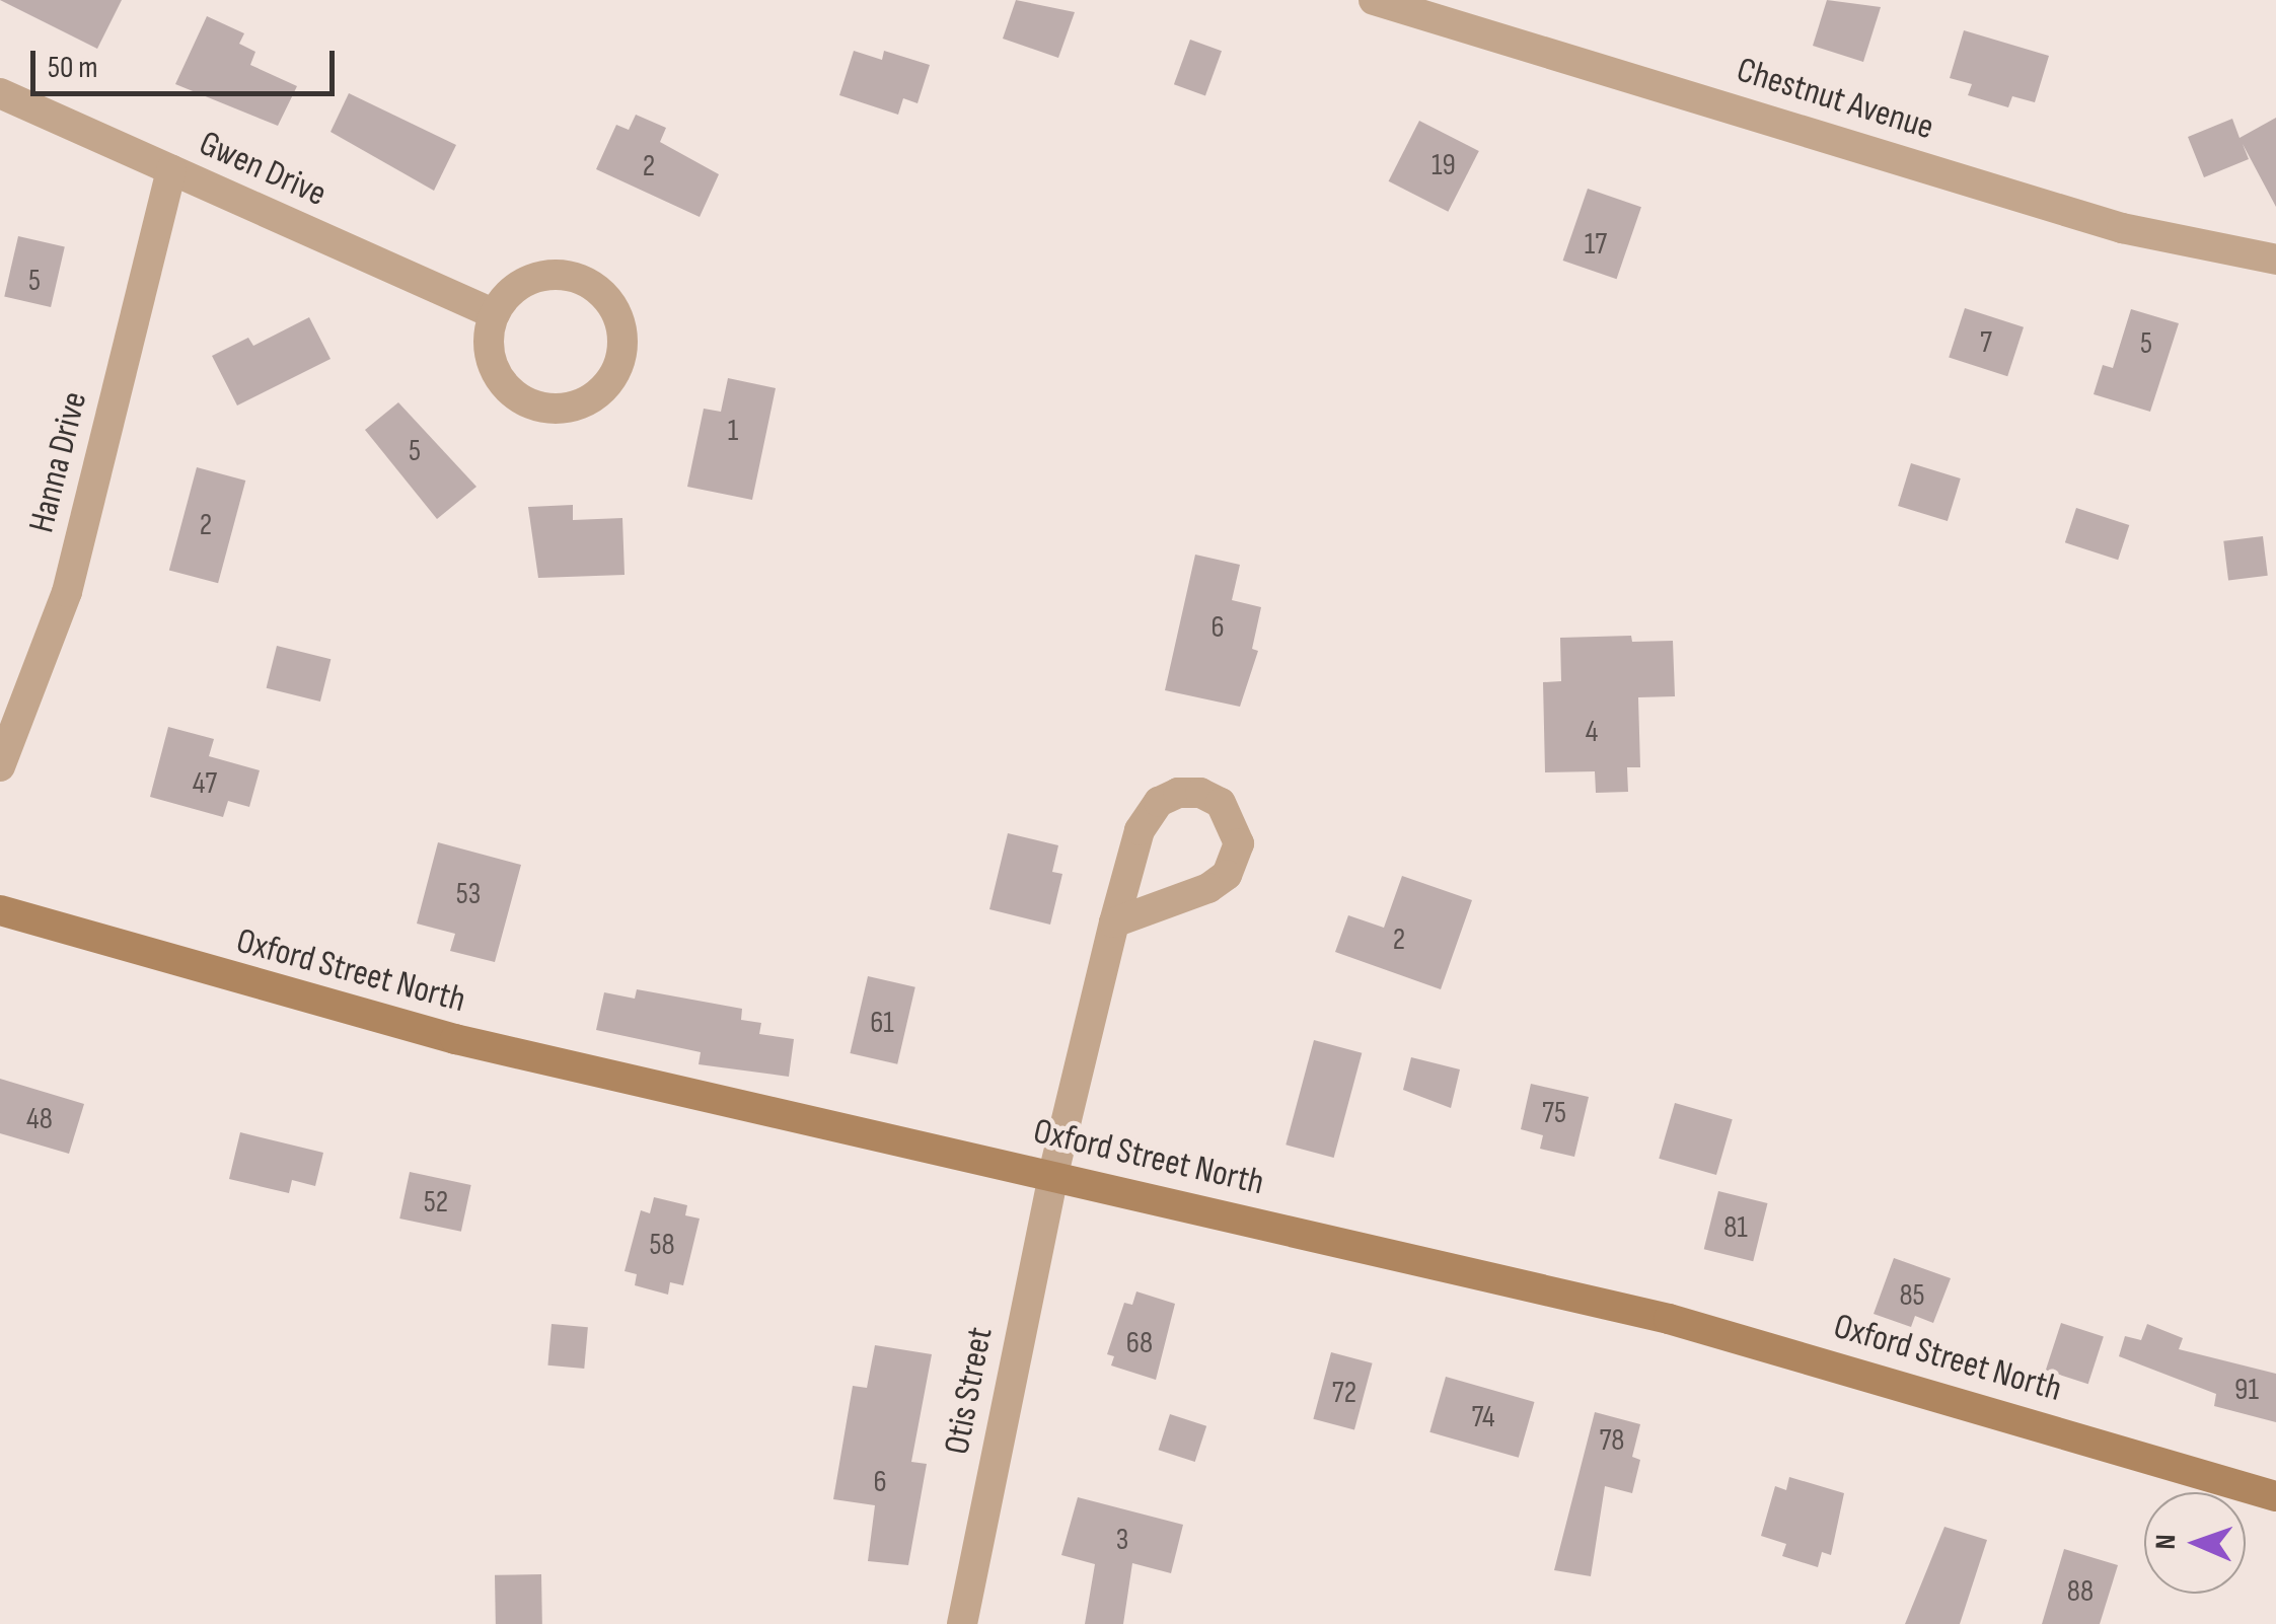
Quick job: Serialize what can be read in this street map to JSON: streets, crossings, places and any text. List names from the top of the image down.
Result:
{
  "streets": {
    "street": [
      "Chestnut Avenue",
      "Gwen Drive",
      "Hanna Drive",
      "Oxford Street North",
      "Otis Street"
    ]
  },
  "crossings": [
    ["Gwen Drive", "Hanna Drive"],
    ["Oxford Street North", "Otis Street"]
  ],
  "house_numbers": [
    "19",
    "2",
    "17",
    "5",
    "7",
    "5",
    "1",
    "5",
    "2",
    "6",
    "4",
    "47",
    "53",
    "2",
    "61",
    "75",
    "48",
    "52",
    "81",
    "58",
    "85",
    "68",
    "91",
    "72",
    "74",
    "78",
    "6",
    "3",
    "88"
  ],
  "scale_bar": "50 m",
  "north": "left"
}
